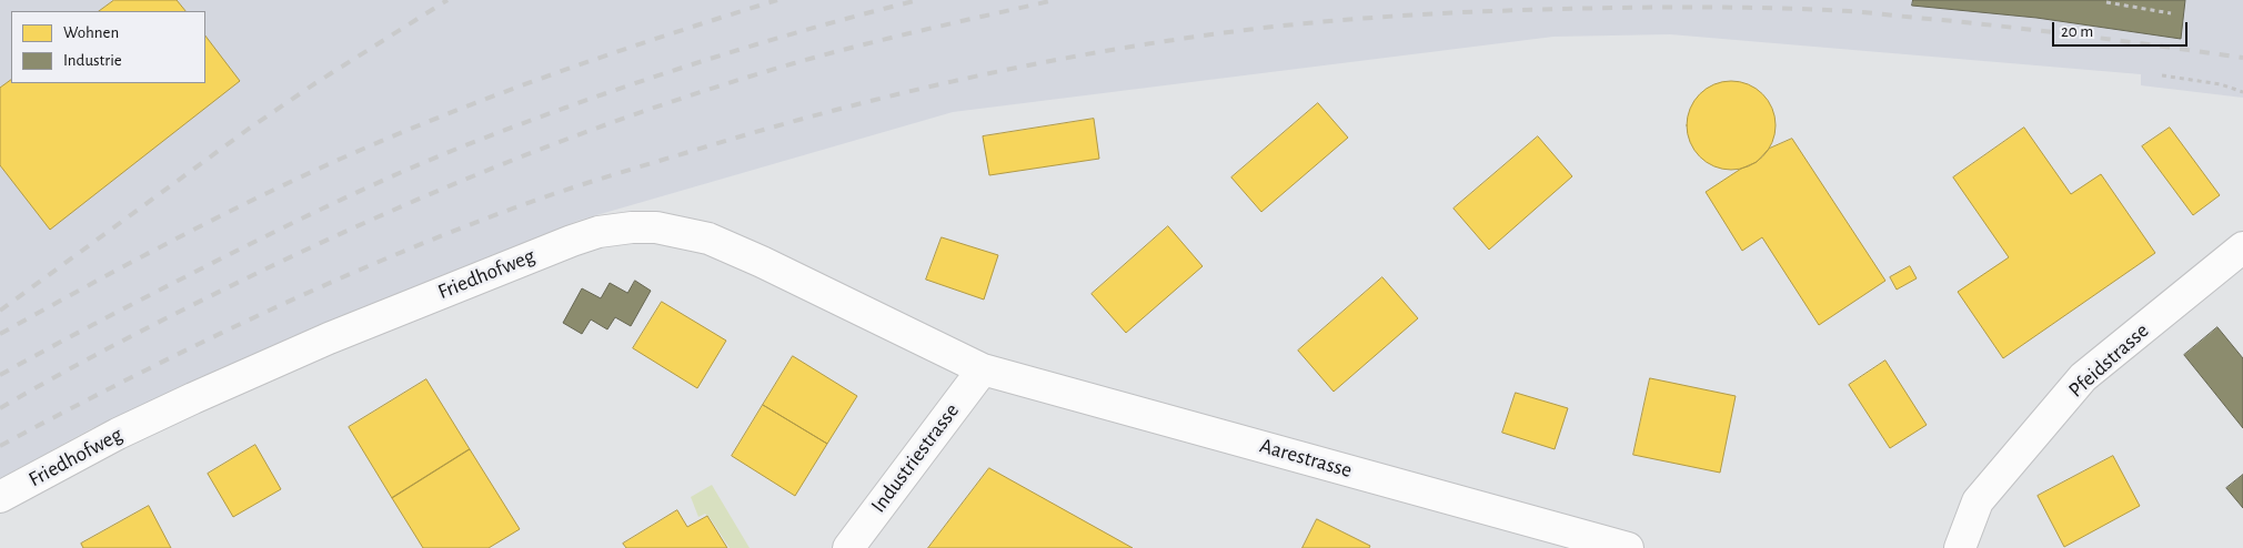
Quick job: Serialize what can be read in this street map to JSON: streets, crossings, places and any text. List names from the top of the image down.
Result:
{
  "streets": {
    "street": [
      "Friedhofweg",
      "Pfeidstrasse",
      "Industriestrasse",
      "Aarestrasse"
    ]
  },
  "crossings": [
    ["Friedhofweg", "Industriestrasse"],
    ["Friedhofweg", "Aarestrasse"],
    ["Industriestrasse", "Aarestrasse"]
  ],
  "legend": ["Wohnen", "Industrie"],
  "scale_bar": "20 m"
}
